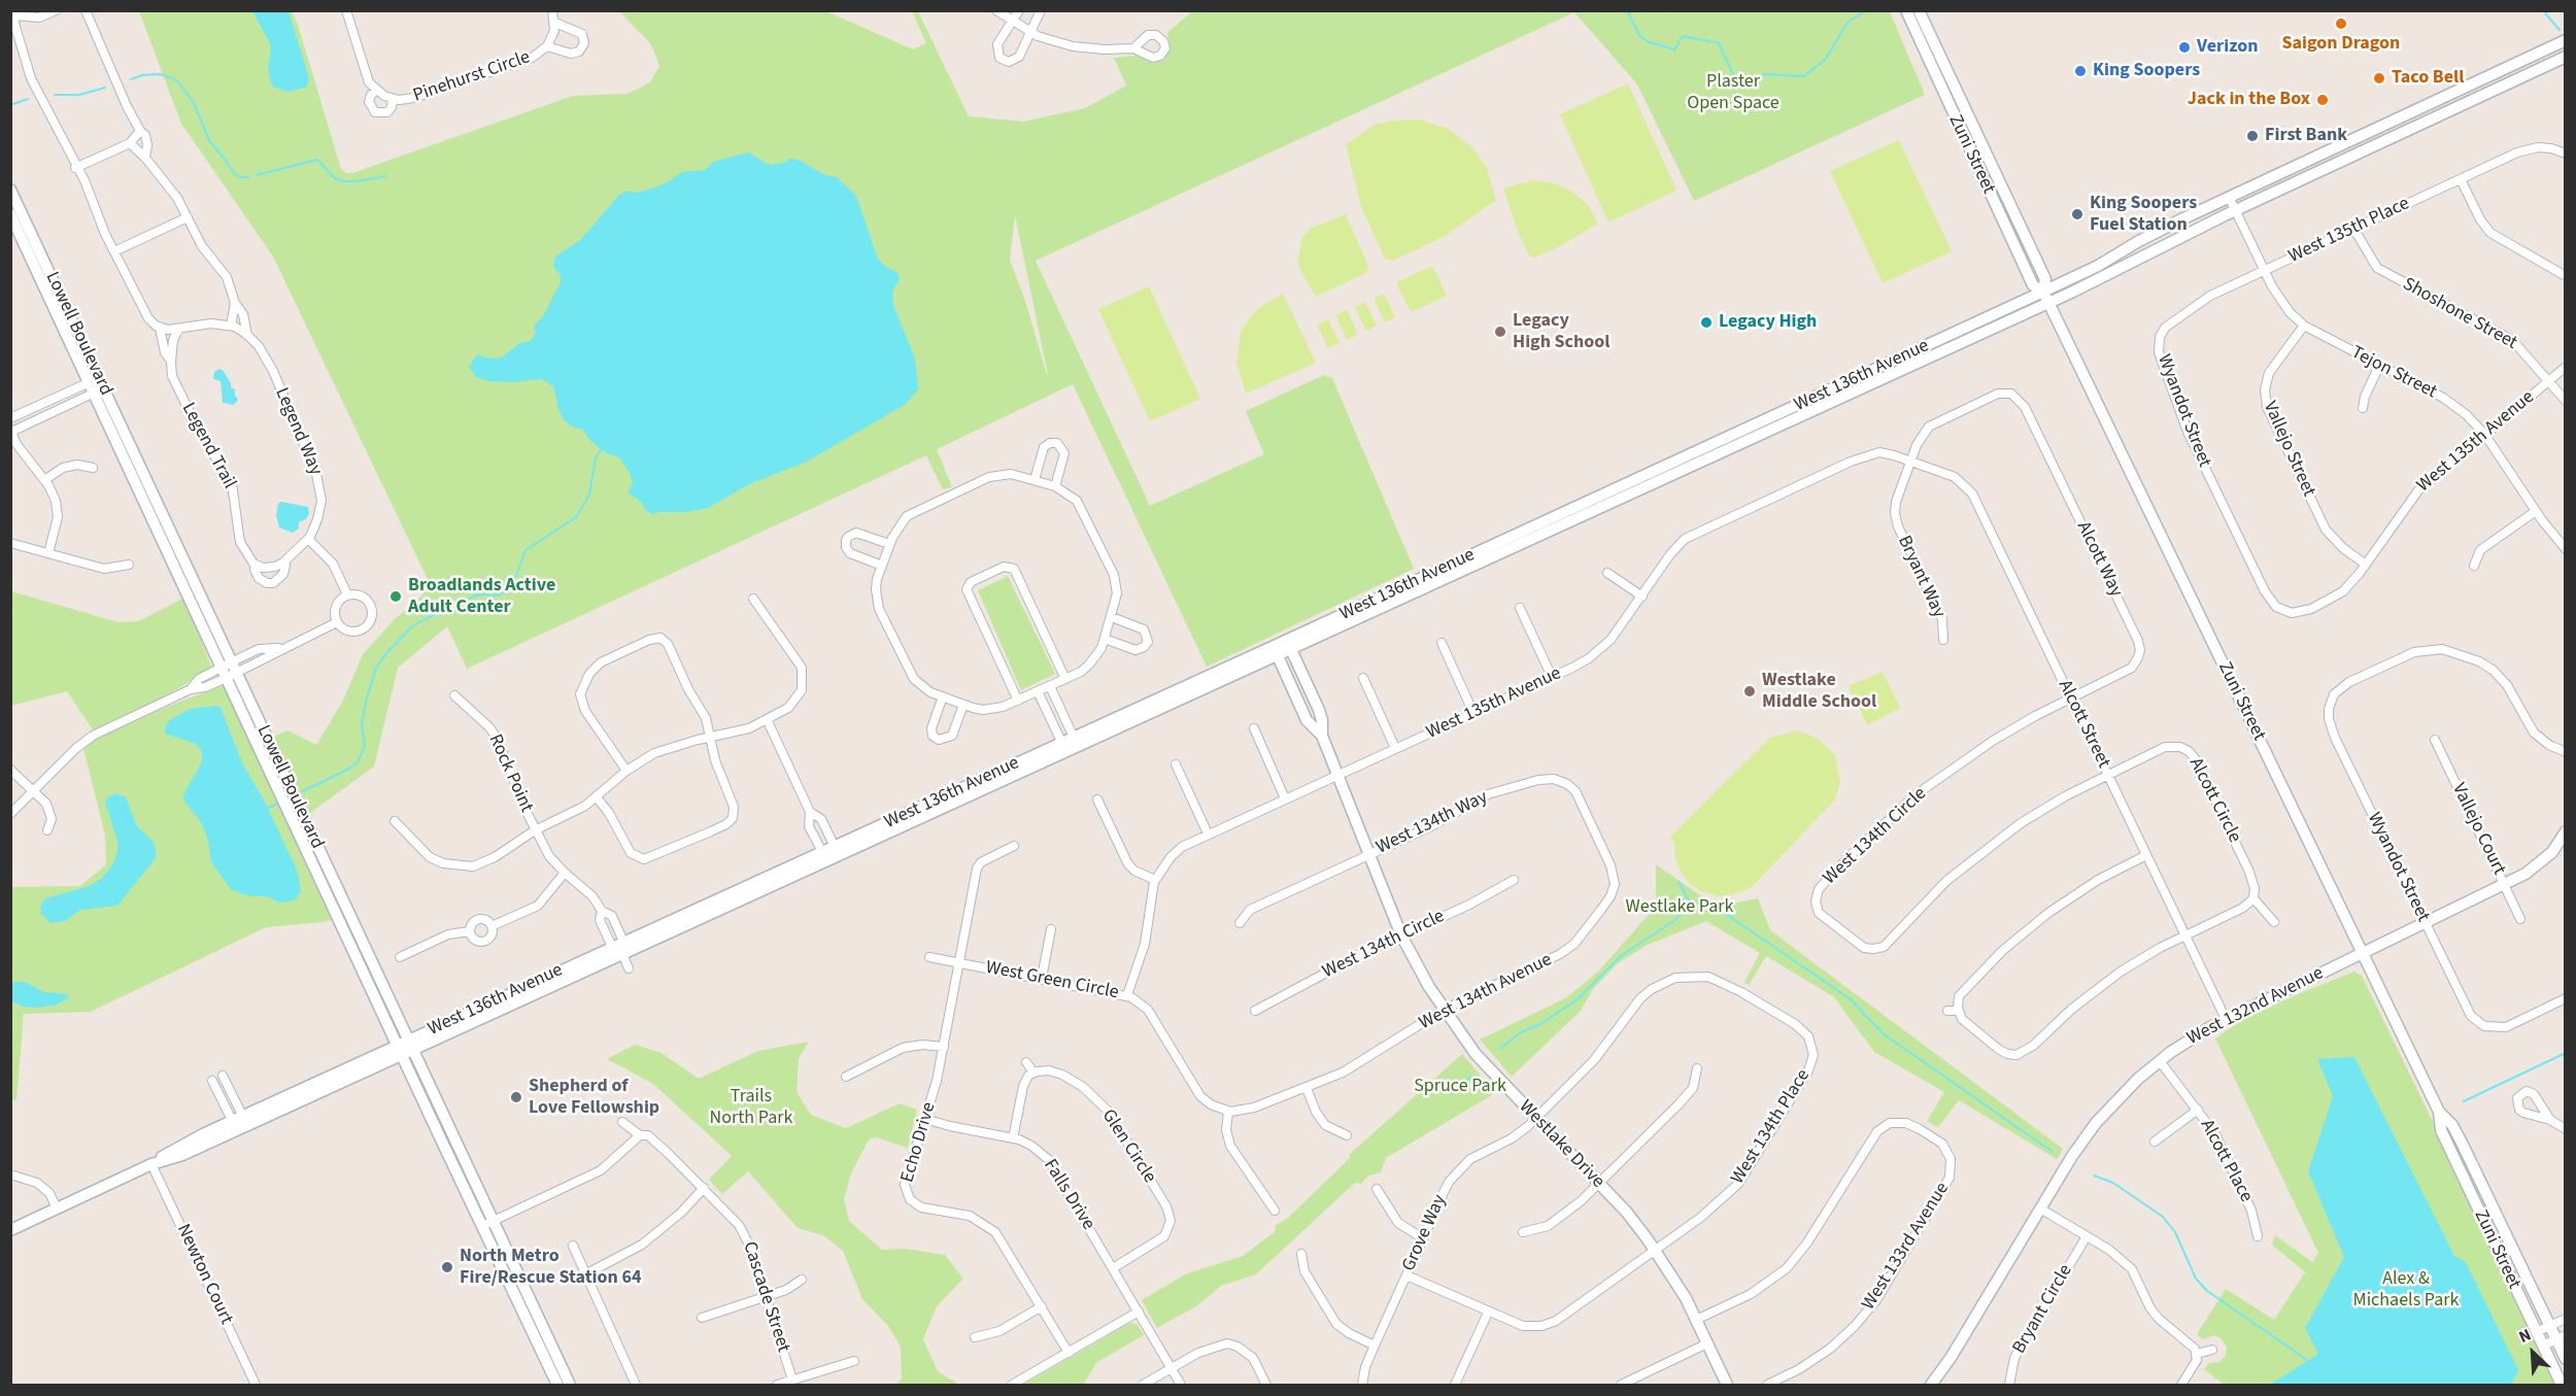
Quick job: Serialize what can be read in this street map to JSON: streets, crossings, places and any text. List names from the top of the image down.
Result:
{
  "streets": {
    "main road": [
      "Zuni Street",
      "Lowell Boulevard",
      "West 136th Avenue",
      "West 132nd Avenue",
      "Westlake Drive"
    ],
    "street": [
      "Pinehurst Circle",
      "West 135th Place",
      "Shoshone Street",
      "Tejon Street",
      "Wyandot Street",
      "Legend Way",
      "West 135th Avenue",
      "Legend Trail",
      "Vallejo Street",
      "Alcott Way",
      "Bryant Way",
      "Alcott Street",
      "Rock Point",
      "Alcott Circle",
      "West 134th Way",
      "Vallejo Court",
      "West 134th Circle",
      "West Green Circle",
      "West 134th Avenue",
      "West 134th Place",
      "Echo Drive",
      "Glen Circle",
      "Alcott Place",
      "Falls Drive",
      "Grove Way",
      "West 133rd Avenue",
      "Newton Court",
      "Cascade Street",
      "Bryant Circle"
    ]
  },
  "crossings": [
    ["Zuni Street", "West 136th Avenue"],
    ["Zuni Street", "West 132nd Avenue"],
    ["West 135th Place", "Shoshone Street"],
    ["West 135th Place", "Tejon Street"],
    ["West 135th Place", "Wyandot Street"],
    ["Shoshone Street", "West 135th Avenue"],
    ["Lowell Boulevard", "West 136th Avenue"],
    ["Tejon Street", "West 136th Avenue"],
    ["Tejon Street", "West 135th Avenue"],
    ["Tejon Street", "Vallejo Street"],
    ["West 136th Avenue", "Rock Point"],
    ["West 136th Avenue", "Westlake Drive"],
    ["West 136th Avenue", "Newton Court"],
    ["Wyandot Street", "West 135th Avenue"],
    ["Wyandot Street", "West 132nd Avenue"],
    ["Legend Way", "Legend Trail"],
    ["West 135th Avenue", "Vallejo Street"],
    ["West 135th Avenue", "Bryant Way"],
    ["West 135th Avenue", "Alcott Street"],
    ["West 135th Avenue", "West Green Circle"],
    ["West 135th Avenue", "Westlake Drive"],
    ["Alcott Way", "Bryant Way"],
    ["Alcott Way", "Alcott Street"],
    ["Alcott Way", "West 134th Circle"],
    ["Bryant Way", "Alcott Street"],
    ["Alcott Street", "Alcott Circle"],
    ["Alcott Street", "West 134th Circle"],
    ["Alcott Street", "West 132nd Avenue"],
    ["Alcott Circle", "West 134th Circle"],
    ["West 134th Way", "West 134th Avenue"],
    ["West 134th Way", "Westlake Drive"],
    ["Vallejo Court", "West 132nd Avenue"],
    ["West 134th Circle", "Westlake Drive"],
    ["West Green Circle", "West 134th Avenue"],
    ["West Green Circle", "Echo Drive"],
    ["West 134th Avenue", "Westlake Drive"],
    ["West 132nd Avenue", "Alcott Place"],
    ["West 134th Place", "Westlake Drive"],
    ["West 134th Place", "Grove Way"],
    ["Echo Drive", "Falls Drive"],
    ["Westlake Drive", "Grove Way"],
    ["Westlake Drive", "West 133rd Avenue"]
  ],
  "parks": [
    "Plaster Open Space",
    "Westlake Park",
    "Spruce Park",
    "Trails North Park",
    "Alex & Michaels Park"
  ],
  "places": [
    "Saigon Dragon",
    "Verizon",
    "King Soopers",
    "Taco Bell",
    "Jack in the Box",
    "First Bank",
    "King Soopers Fuel Station",
    "Legacy High",
    "Legacy High School",
    "Broadlands Active Adult Center",
    "Westlake Middle School",
    "Shepherd of Love Fellowship",
    "North Metro Fire/Rescue Station 64"
  ],
  "north": "top left"
}
